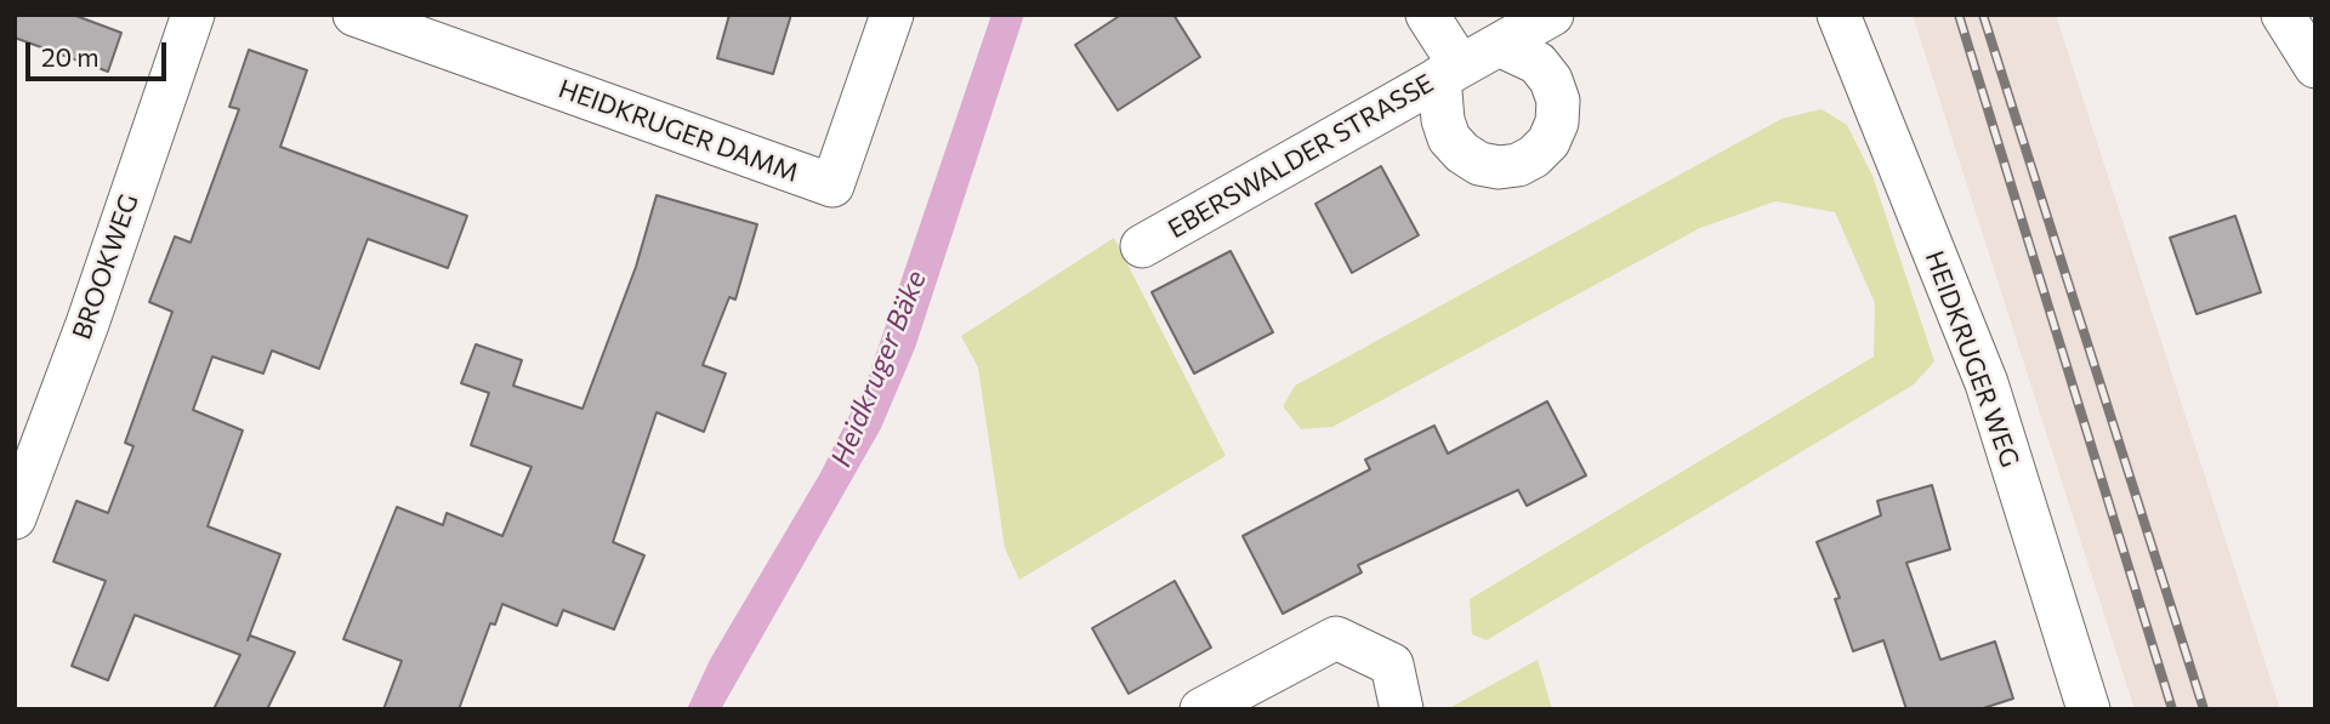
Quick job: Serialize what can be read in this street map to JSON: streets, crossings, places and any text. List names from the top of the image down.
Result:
{
  "streets": {
    "street": [
      "HEIDKRUGER DAMM",
      "EBERSWALDER STRASSE",
      "BROOKWEG",
      "HEIDKRUGER WEG"
    ]
  },
  "water": ["Heidkruger Bäke"],
  "scale_bar": "20 m"
}
